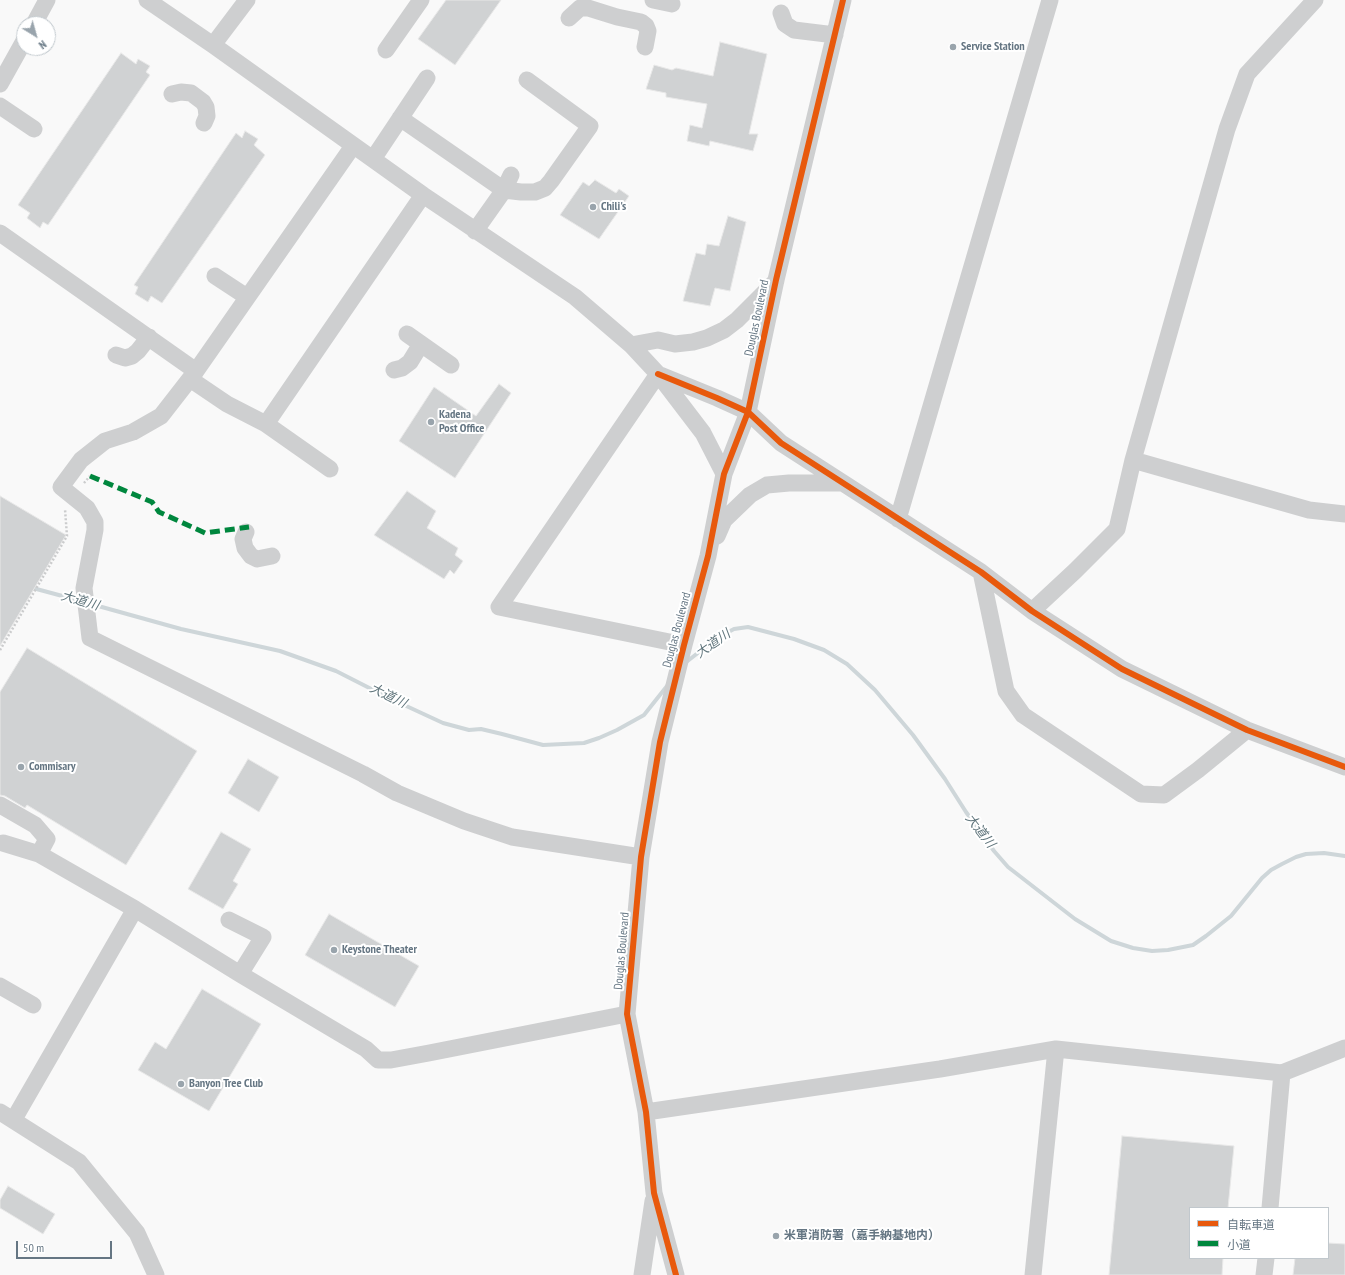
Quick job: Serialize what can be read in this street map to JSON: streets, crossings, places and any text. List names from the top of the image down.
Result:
{
  "streets": {
    "street": ["Douglas Boulevard"]
  },
  "water": ["大道川"],
  "places": [
    "Service Station",
    "Chili's",
    "Kadena Post Office",
    "Commisary",
    "Keystone Theater",
    "Banyon Tree Club",
    "米軍消防署（嘉手納基地内）"
  ],
  "legend": ["自転車道", "小道"],
  "scale_bar": "50 m",
  "north": "bottom right"
}
